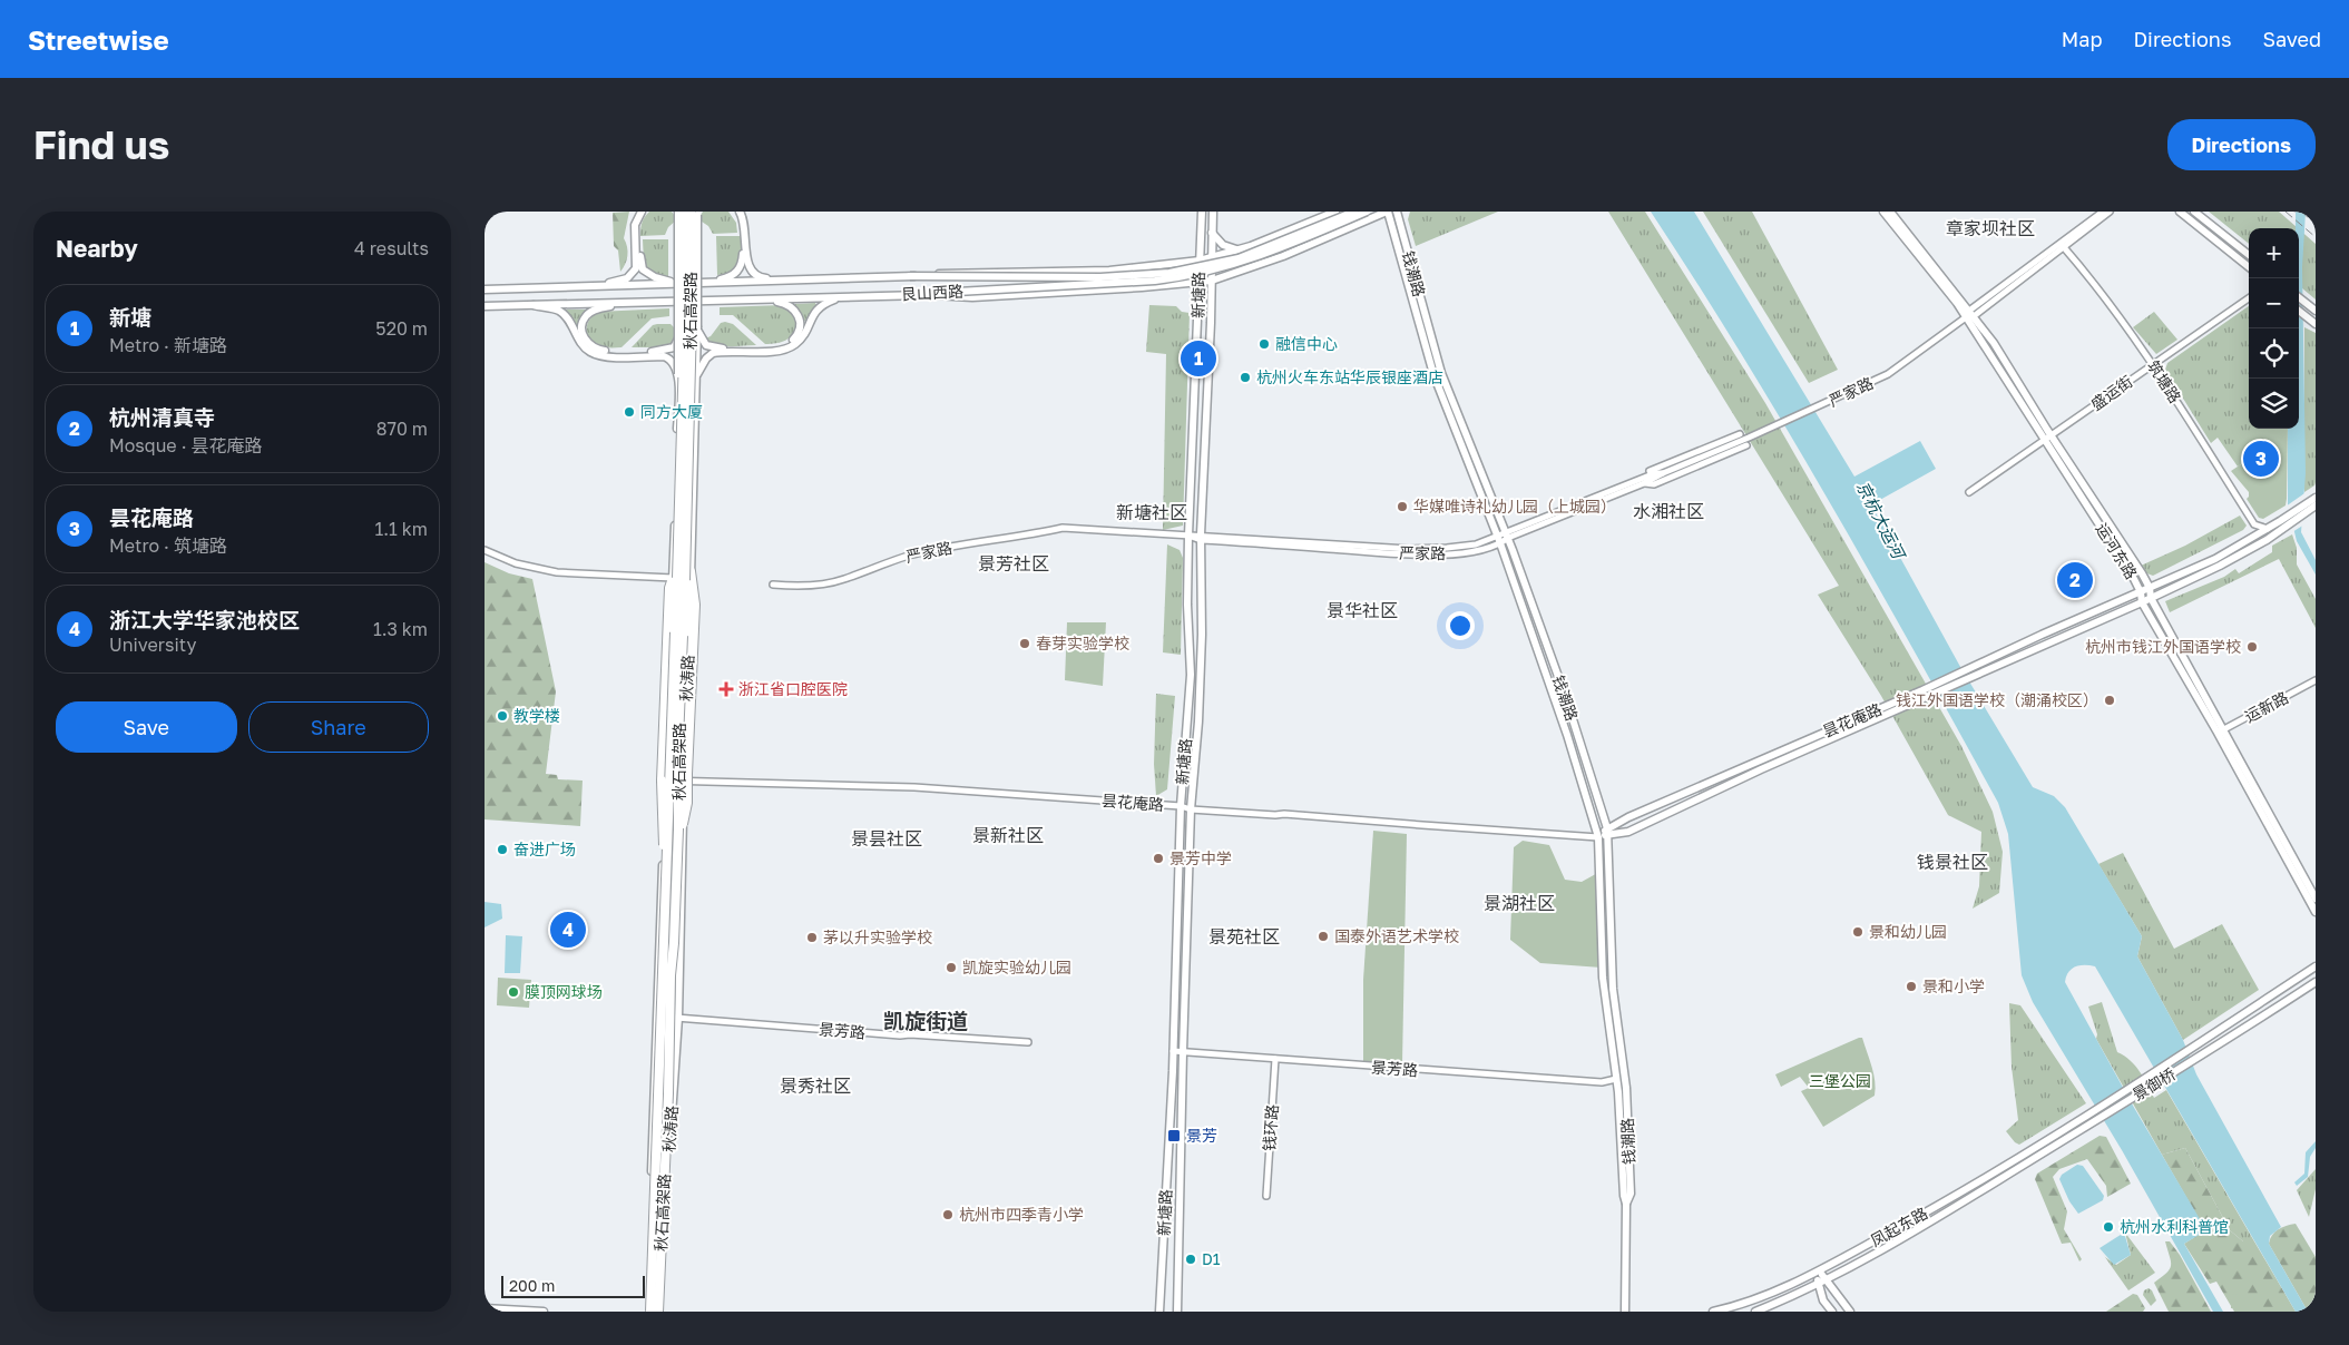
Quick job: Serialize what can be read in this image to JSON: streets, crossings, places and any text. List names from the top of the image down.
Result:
{
  "streets": {
    "highway": ["秋石高架路"],
    "main road": [
      "钱潮路",
      "艮山西路",
      "新塘路",
      "运河东路",
      "秋涛路",
      "昙花庵路",
      "景御桥",
      "凤起东路"
    ],
    "street": [
      "筑塘路",
      "严家路",
      "盛运街",
      "运新路",
      "景芳路",
      "钱环路"
    ]
  },
  "crossings": [
    ["钱潮路", "严家路"],
    ["钱潮路", "昙花庵路"],
    ["钱潮路", "景芳路"],
    ["新塘路", "严家路"],
    ["新塘路", "昙花庵路"],
    ["新塘路", "景芳路"],
    ["秋石高架路", "秋涛路"],
    ["筑塘路", "严家路"],
    ["筑塘路", "盛运街"],
    ["严家路", "运河东路"],
    ["盛运街", "运河东路"],
    ["运河东路", "运新路"],
    ["运河东路", "昙花庵路"],
    ["秋涛路", "昙花庵路"],
    ["秋涛路", "景芳路"],
    ["景芳路", "钱环路"],
    ["景御桥", "凤起东路"]
  ],
  "districts": [
    "章家坝社区",
    "水湘社区",
    "新塘社区",
    "景芳社区",
    "景华社区",
    "景新社区",
    "景昙社区",
    "钱景社区",
    "景湖社区",
    "景苑社区",
    "凯旋街道",
    "景秀社区"
  ],
  "water": ["京杭大运河"],
  "parks": ["三堡公园"],
  "places": {
    "other": [
      "融信中心",
      "杭州火车东站华辰银座酒店",
      "同方大厦",
      "华媒唯诗礼幼儿园（上城园）",
      "春芽实验学校",
      "杭州市钱江外国语学校",
      "钱江外国语学校（潮涌校区）",
      "教学楼",
      "奋进广场",
      "景芳中学",
      "景和幼儿园",
      "国泰外语艺术学校",
      "茅以升实验学校",
      "凯旋实验幼儿园",
      "景和小学",
      "膜顶网球场",
      "杭州市四季青小学",
      "杭州水利科普馆",
      "D1"
    ],
    "health": ["浙江省口腔医院"],
    "transit": ["景芳"]
  },
  "scale_bar": "200 m",
  "page": {
    "header": "Streetwise",
    "nav": ["Map", "Directions", "Saved"],
    "buttons": [
      "Directions",
      ["Save", "Share"]
    ],
    "title": "Find us",
    "heading": ["Nearby", "4 results"],
    "map_buttons": ["+", "−"],
    "list": [
      {
        "mark": "1",
        "name": "新塘",
        "note": "Metro · 新塘路",
        "value": "520 m"
      },
      {
        "mark": "2",
        "name": "杭州清真寺",
        "note": "Mosque · 昙花庵路",
        "value": "870 m"
      },
      {
        "mark": "3",
        "name": "昙花庵路",
        "note": "Metro · 筑塘路",
        "value": "1.1 km"
      },
      {
        "mark": "4",
        "name": "浙江大学华家池校区",
        "note": "University",
        "value": "1.3 km"
      }
    ],
    "pins": [
      "1",
      "3",
      "2",
      "4"
    ],
    "scale": "200 m"
  }
}
